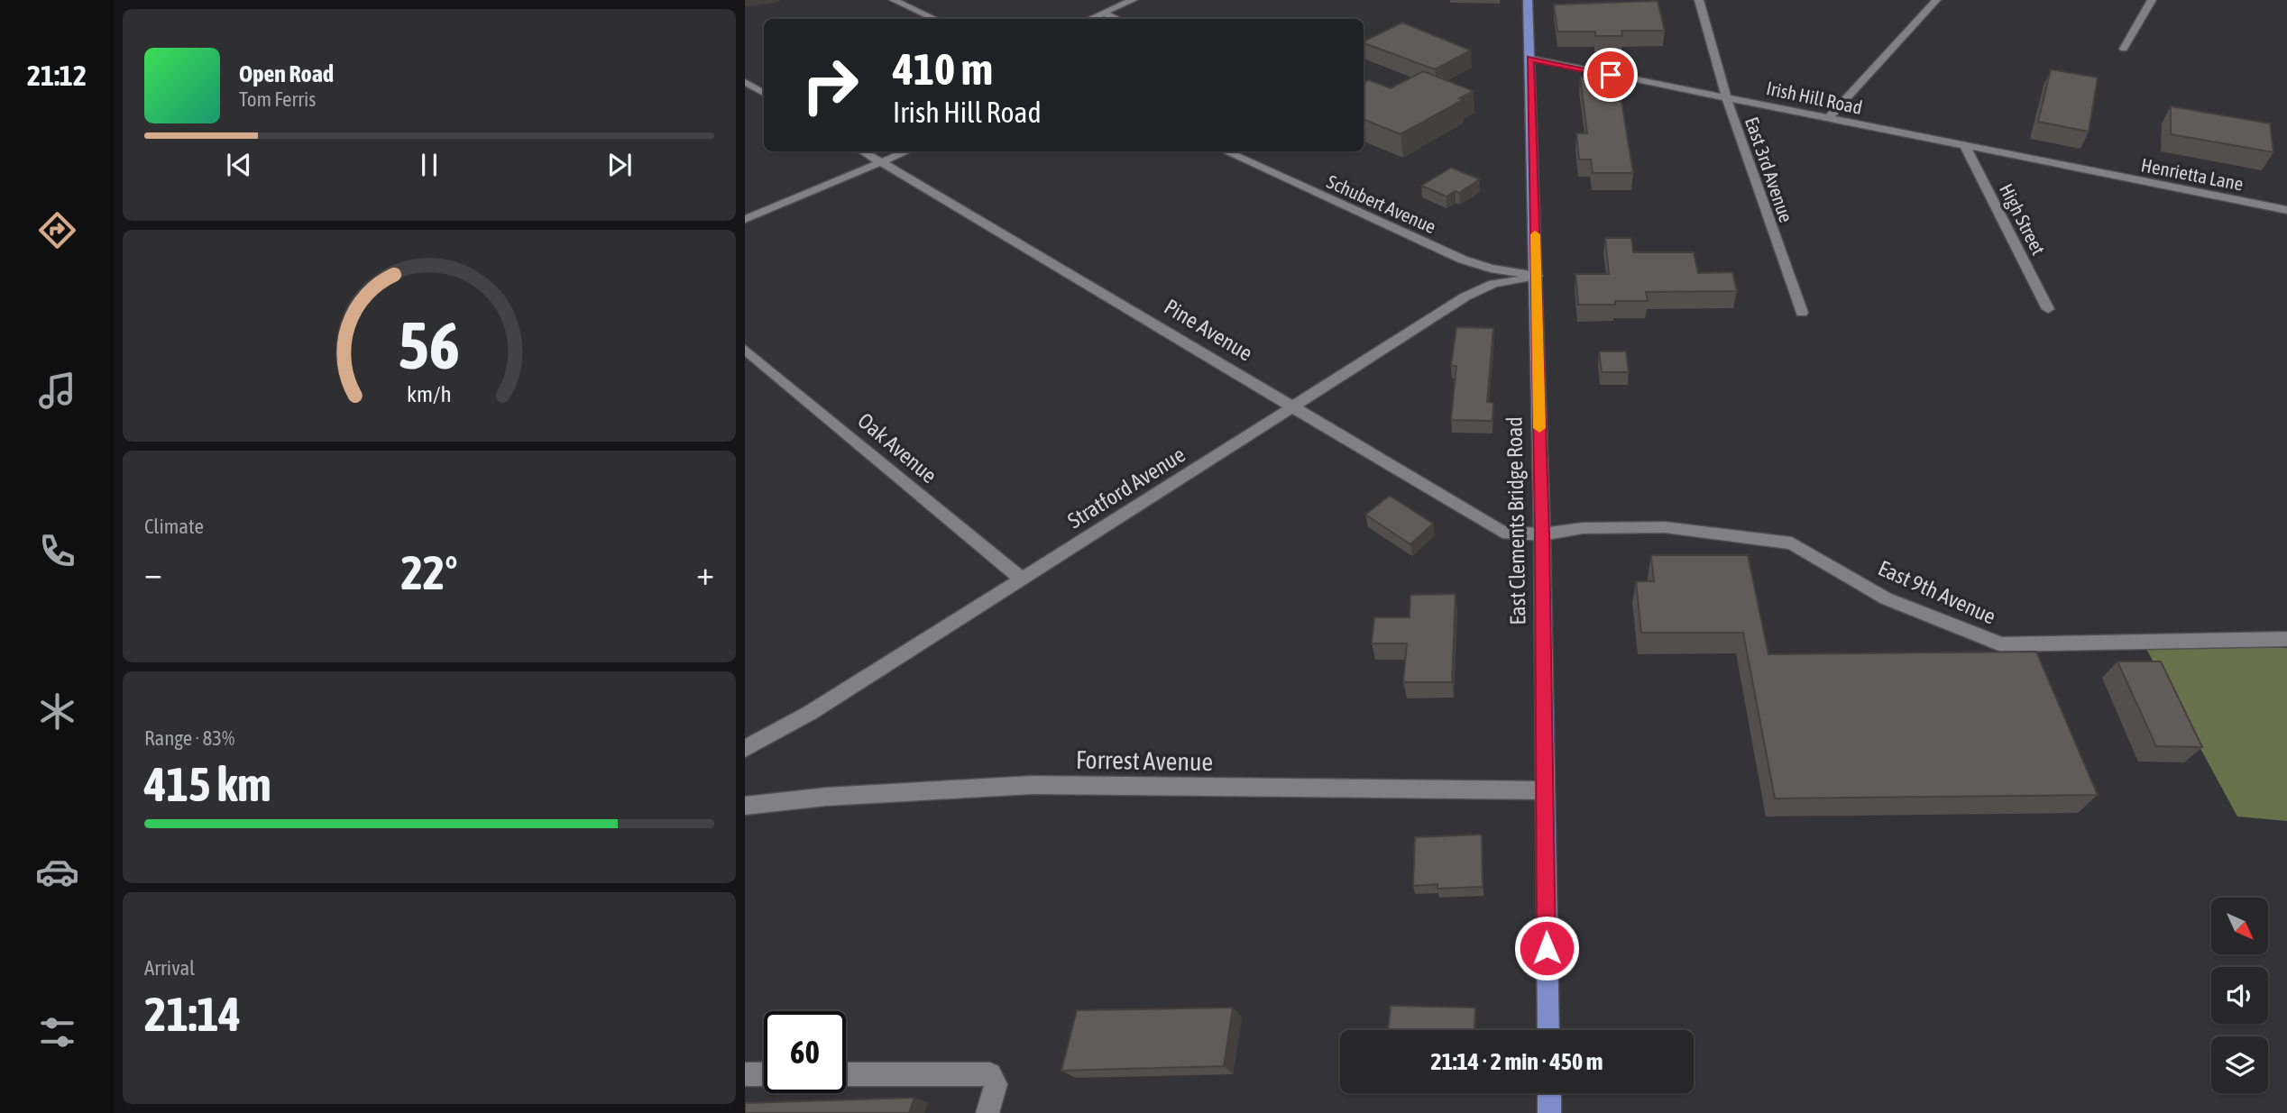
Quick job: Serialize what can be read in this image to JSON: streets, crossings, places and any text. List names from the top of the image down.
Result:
{
  "streets": {
    "main road": ["East Clements Bridge Road"],
    "street": [
      "Irish Hill Road",
      "East 3rd Avenue",
      "Henrietta Lane",
      "Schubert Avenue",
      "High Street",
      "Pine Avenue",
      "Oak Avenue",
      "Stratford Avenue",
      "East 9th Avenue",
      "Forrest Avenue"
    ]
  },
  "crossings": [
    ["Irish Hill Road", "East 3rd Avenue"],
    ["Irish Hill Road", "Henrietta Lane"],
    ["Irish Hill Road", "High Street"],
    ["Irish Hill Road", "East Clements Bridge Road"],
    ["Schubert Avenue", "Stratford Avenue"],
    ["Schubert Avenue", "East Clements Bridge Road"],
    ["Pine Avenue", "Stratford Avenue"],
    ["Pine Avenue", "East Clements Bridge Road"],
    ["Pine Avenue", "East 9th Avenue"],
    ["Oak Avenue", "Stratford Avenue"],
    ["Stratford Avenue", "East Clements Bridge Road"],
    ["East Clements Bridge Road", "East 9th Avenue"],
    ["East Clements Bridge Road", "Forrest Avenue"]
  ],
  "north": "bottom right",
  "page": {
    "tabs": "21:12",
    "turn": ["410 m", "Irish Hill Road"],
    "song": ["Open Road", "Tom Ferris"],
    "tile": [
      "Climate",
      ["Range · 83%", "415 km"],
      ["Arrival", "21:14"]
    ],
    "heat": ["−", "22°", "+"],
    "limit": "60",
    "trip": "21:14 · 2 min · 450 m",
    "gauge": ["56", "km/h"]
  }
}
